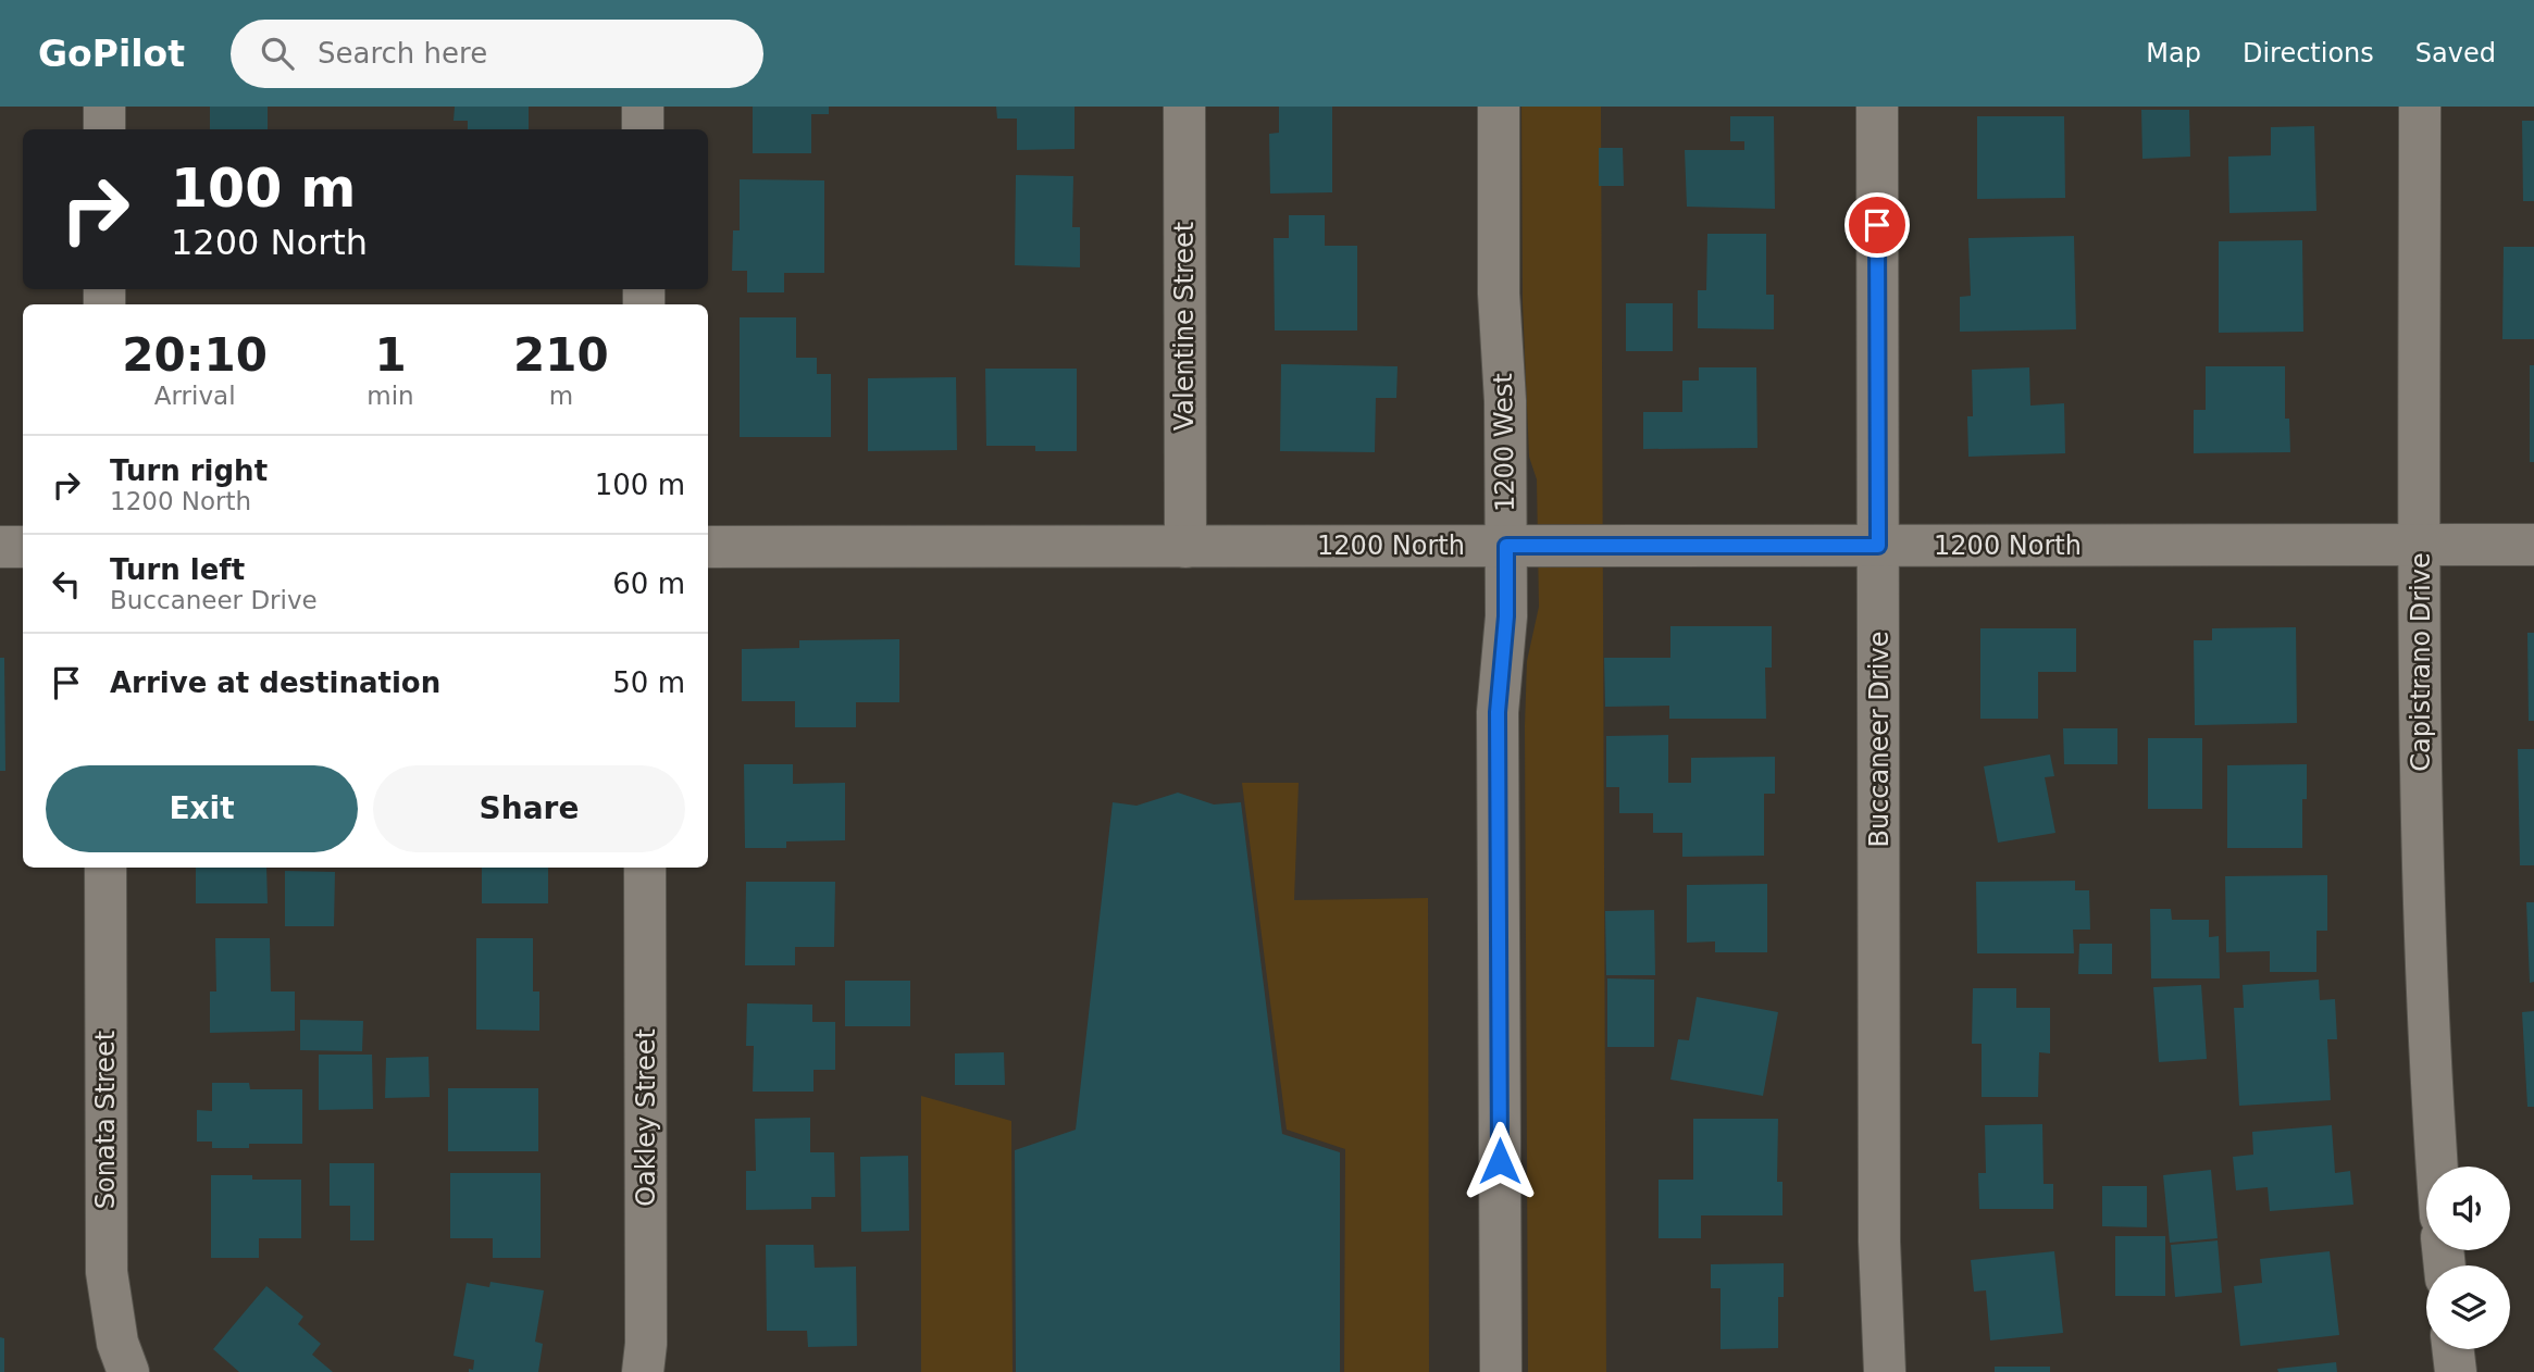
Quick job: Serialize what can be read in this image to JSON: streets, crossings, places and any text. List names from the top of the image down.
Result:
{
  "streets": {
    "street": [
      "Valentine Street",
      "1200 West",
      "1200 North",
      "Capistrano Drive",
      "Buccaneer Drive",
      "Oakley Street",
      "Sonata Street"
    ]
  },
  "crossings": [
    ["Valentine Street", "1200 North"],
    ["1200 West", "1200 North"],
    ["1200 North", "Capistrano Drive"],
    ["1200 North", "Buccaneer Drive"]
  ],
  "page": {
    "header": "GoPilot",
    "search": "Search here",
    "nav": ["Map", "Directions", "Saved"],
    "turn": ["100 m", "1200 North"],
    "eta": [
      "20:10",
      "Arrival",
      "1",
      "min",
      "210",
      "m"
    ],
    "list": [
      {
        "name": "Turn right",
        "note": "1200 North",
        "value": "100 m"
      },
      {
        "name": "Turn left",
        "note": "Buccaneer Drive",
        "value": "60 m"
      },
      {
        "name": "Arrive at destination",
        "value": "50 m"
      }
    ],
    "buttons": ["Exit", "Share"]
  }
}
